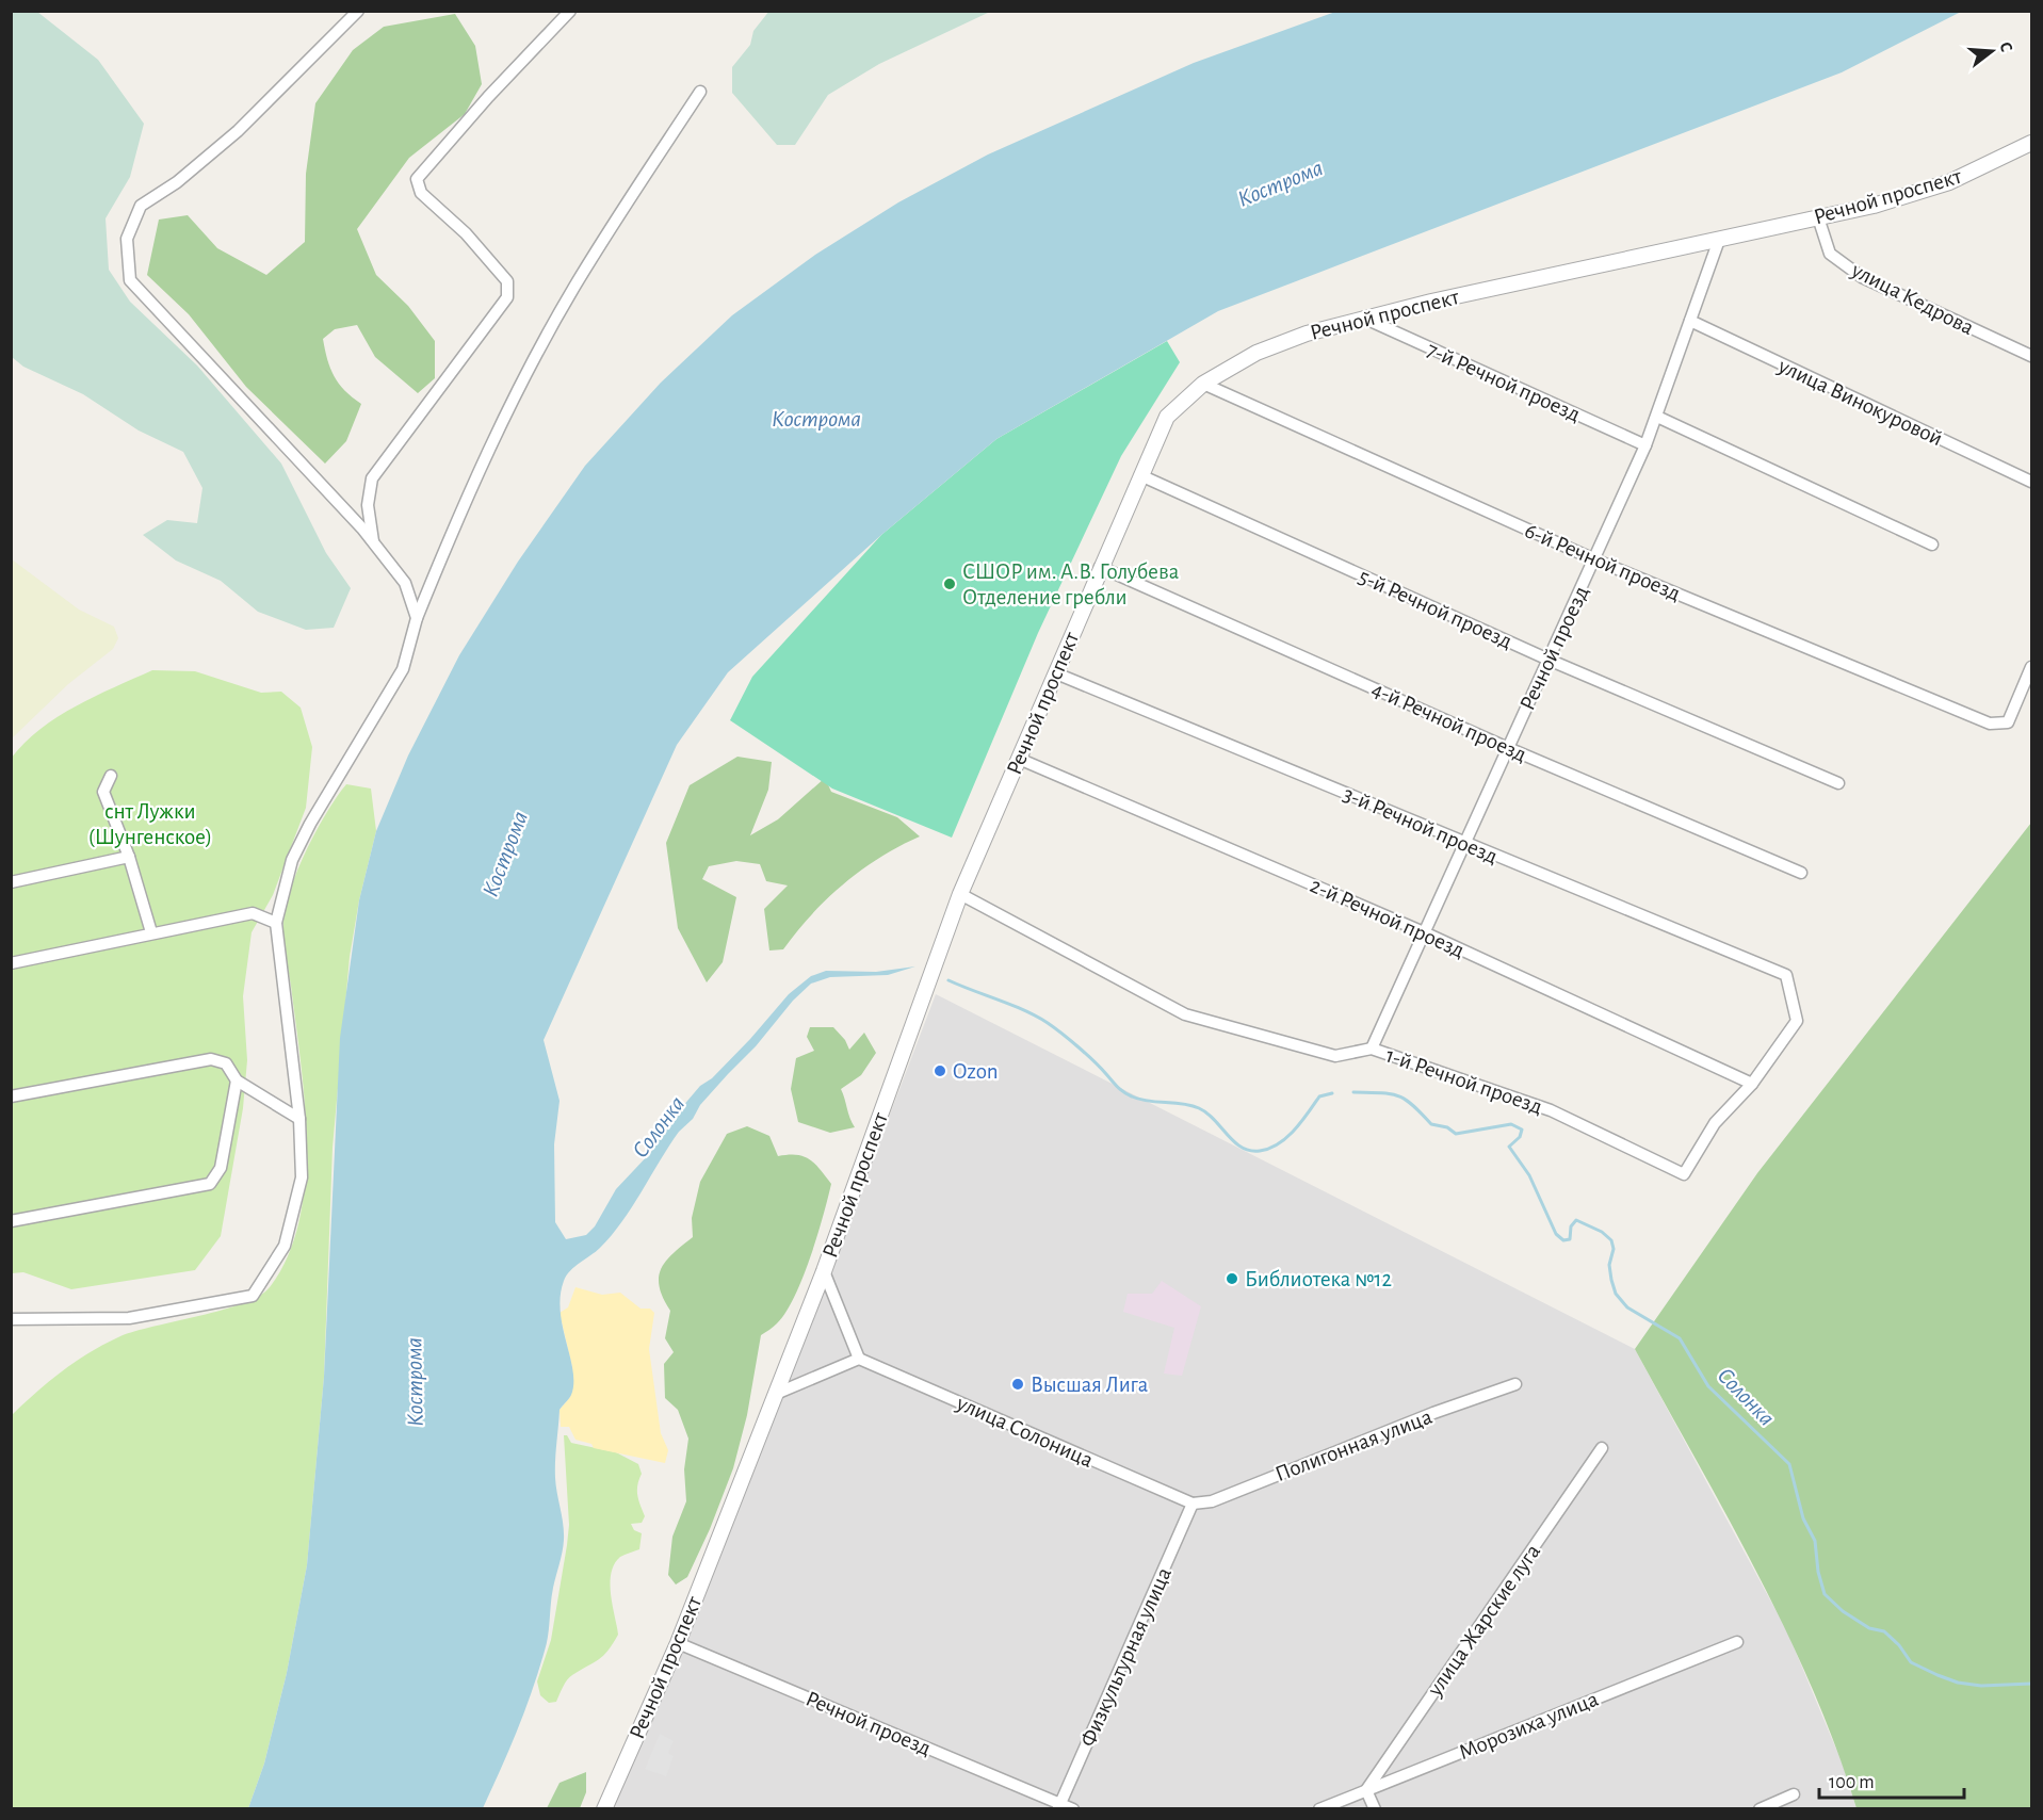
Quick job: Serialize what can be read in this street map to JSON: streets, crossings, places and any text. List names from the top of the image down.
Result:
{
  "streets": {
    "street": [
      "Речной проспект",
      "улица Кедрова",
      "7-й Речной проезд",
      "улица Винокуровой",
      "6-й Речной проезд",
      "5-й Речной проезд",
      "Речной проезд",
      "4-й Речной проезд",
      "3-й Речной проезд",
      "2-й Речной проезд",
      "1-й Речной проезд",
      "улица Солоница",
      "Полигонная улица",
      "улица Жарские луга",
      "Физкультурная улица",
      "Морозиха улица"
    ]
  },
  "crossings": [
    ["Речной проспект", "улица Кедрова"],
    ["Речной проспект", "7-й Речной проезд"],
    ["Речной проспект", "6-й Речной проезд"],
    ["Речной проспект", "5-й Речной проезд"],
    ["Речной проспект", "Речной проезд"],
    ["Речной проспект", "4-й Речной проезд"],
    ["Речной проспект", "3-й Речной проезд"],
    ["Речной проспект", "2-й Речной проезд"],
    ["Речной проспект", "1-й Речной проезд"],
    ["7-й Речной проезд", "Речной проезд"],
    ["улица Винокуровой", "Речной проезд"],
    ["6-й Речной проезд", "Речной проезд"],
    ["5-й Речной проезд", "Речной проезд"],
    ["Речной проезд", "4-й Речной проезд"],
    ["Речной проезд", "3-й Речной проезд"],
    ["Речной проезд", "2-й Речной проезд"],
    ["Речной проезд", "1-й Речной проезд"],
    ["Речной проезд", "Физкультурная улица"],
    ["3-й Речной проезд", "2-й Речной проезд"],
    ["3-й Речной проезд", "1-й Речной проезд"],
    ["2-й Речной проезд", "1-й Речной проезд"],
    ["улица Солоница", "Полигонная улица"],
    ["улица Солоница", "Физкультурная улица"],
    ["Полигонная улица", "Физкультурная улица"],
    ["улица Жарские луга", "Морозиха улица"]
  ],
  "water": ["Кострома", "Солонка"],
  "parks": ["снт Лужки (Шунгенское)"],
  "places": [
    "СШОР им. А.В. Голубева Отделение гребли",
    "Ozon",
    "Библиотека №12",
    "Высшая Лига"
  ],
  "scale_bar": "100 m",
  "north": "right"
}
